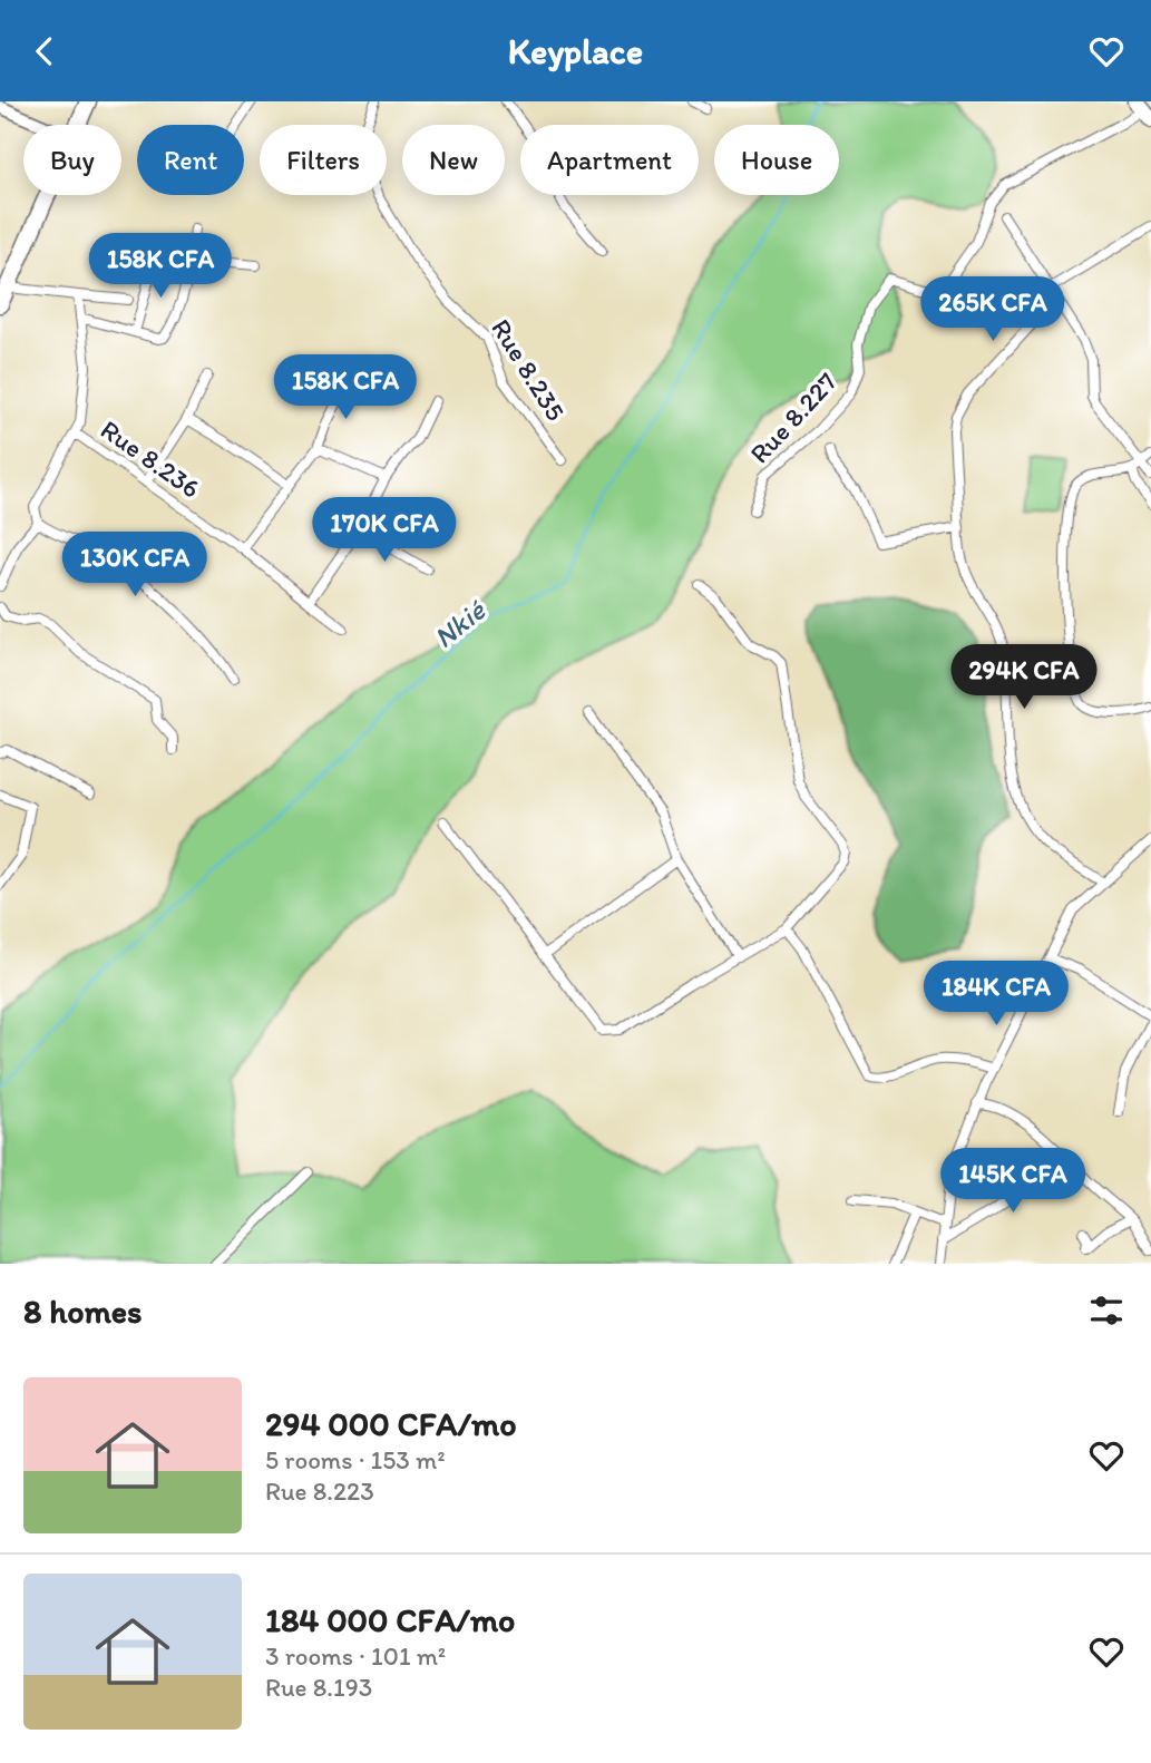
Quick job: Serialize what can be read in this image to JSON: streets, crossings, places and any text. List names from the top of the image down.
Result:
{
  "streets": {
    "street": ["Rue 8.235", "Rue 8.227", "Rue 8.236"]
  },
  "water": ["Nkié"],
  "page": {
    "header": "Keyplace",
    "chip": [
      "Buy",
      "Rent",
      "Filters",
      "New",
      "Apartment",
      "House"
    ],
    "price": [
      "158K CFA",
      "265K CFA",
      "158K CFA",
      "170K CFA",
      "130K CFA",
      "294K CFA",
      "184K CFA",
      "145K CFA"
    ],
    "heading": "8 homes",
    "list": [
      {
        "name": "294 000 CFA/mo",
        "note": "5 rooms · 153 m² · Rue 8.223"
      },
      {
        "name": "184 000 CFA/mo",
        "note": "3 rooms · 101 m² · Rue 8.193"
      }
    ]
  }
}
